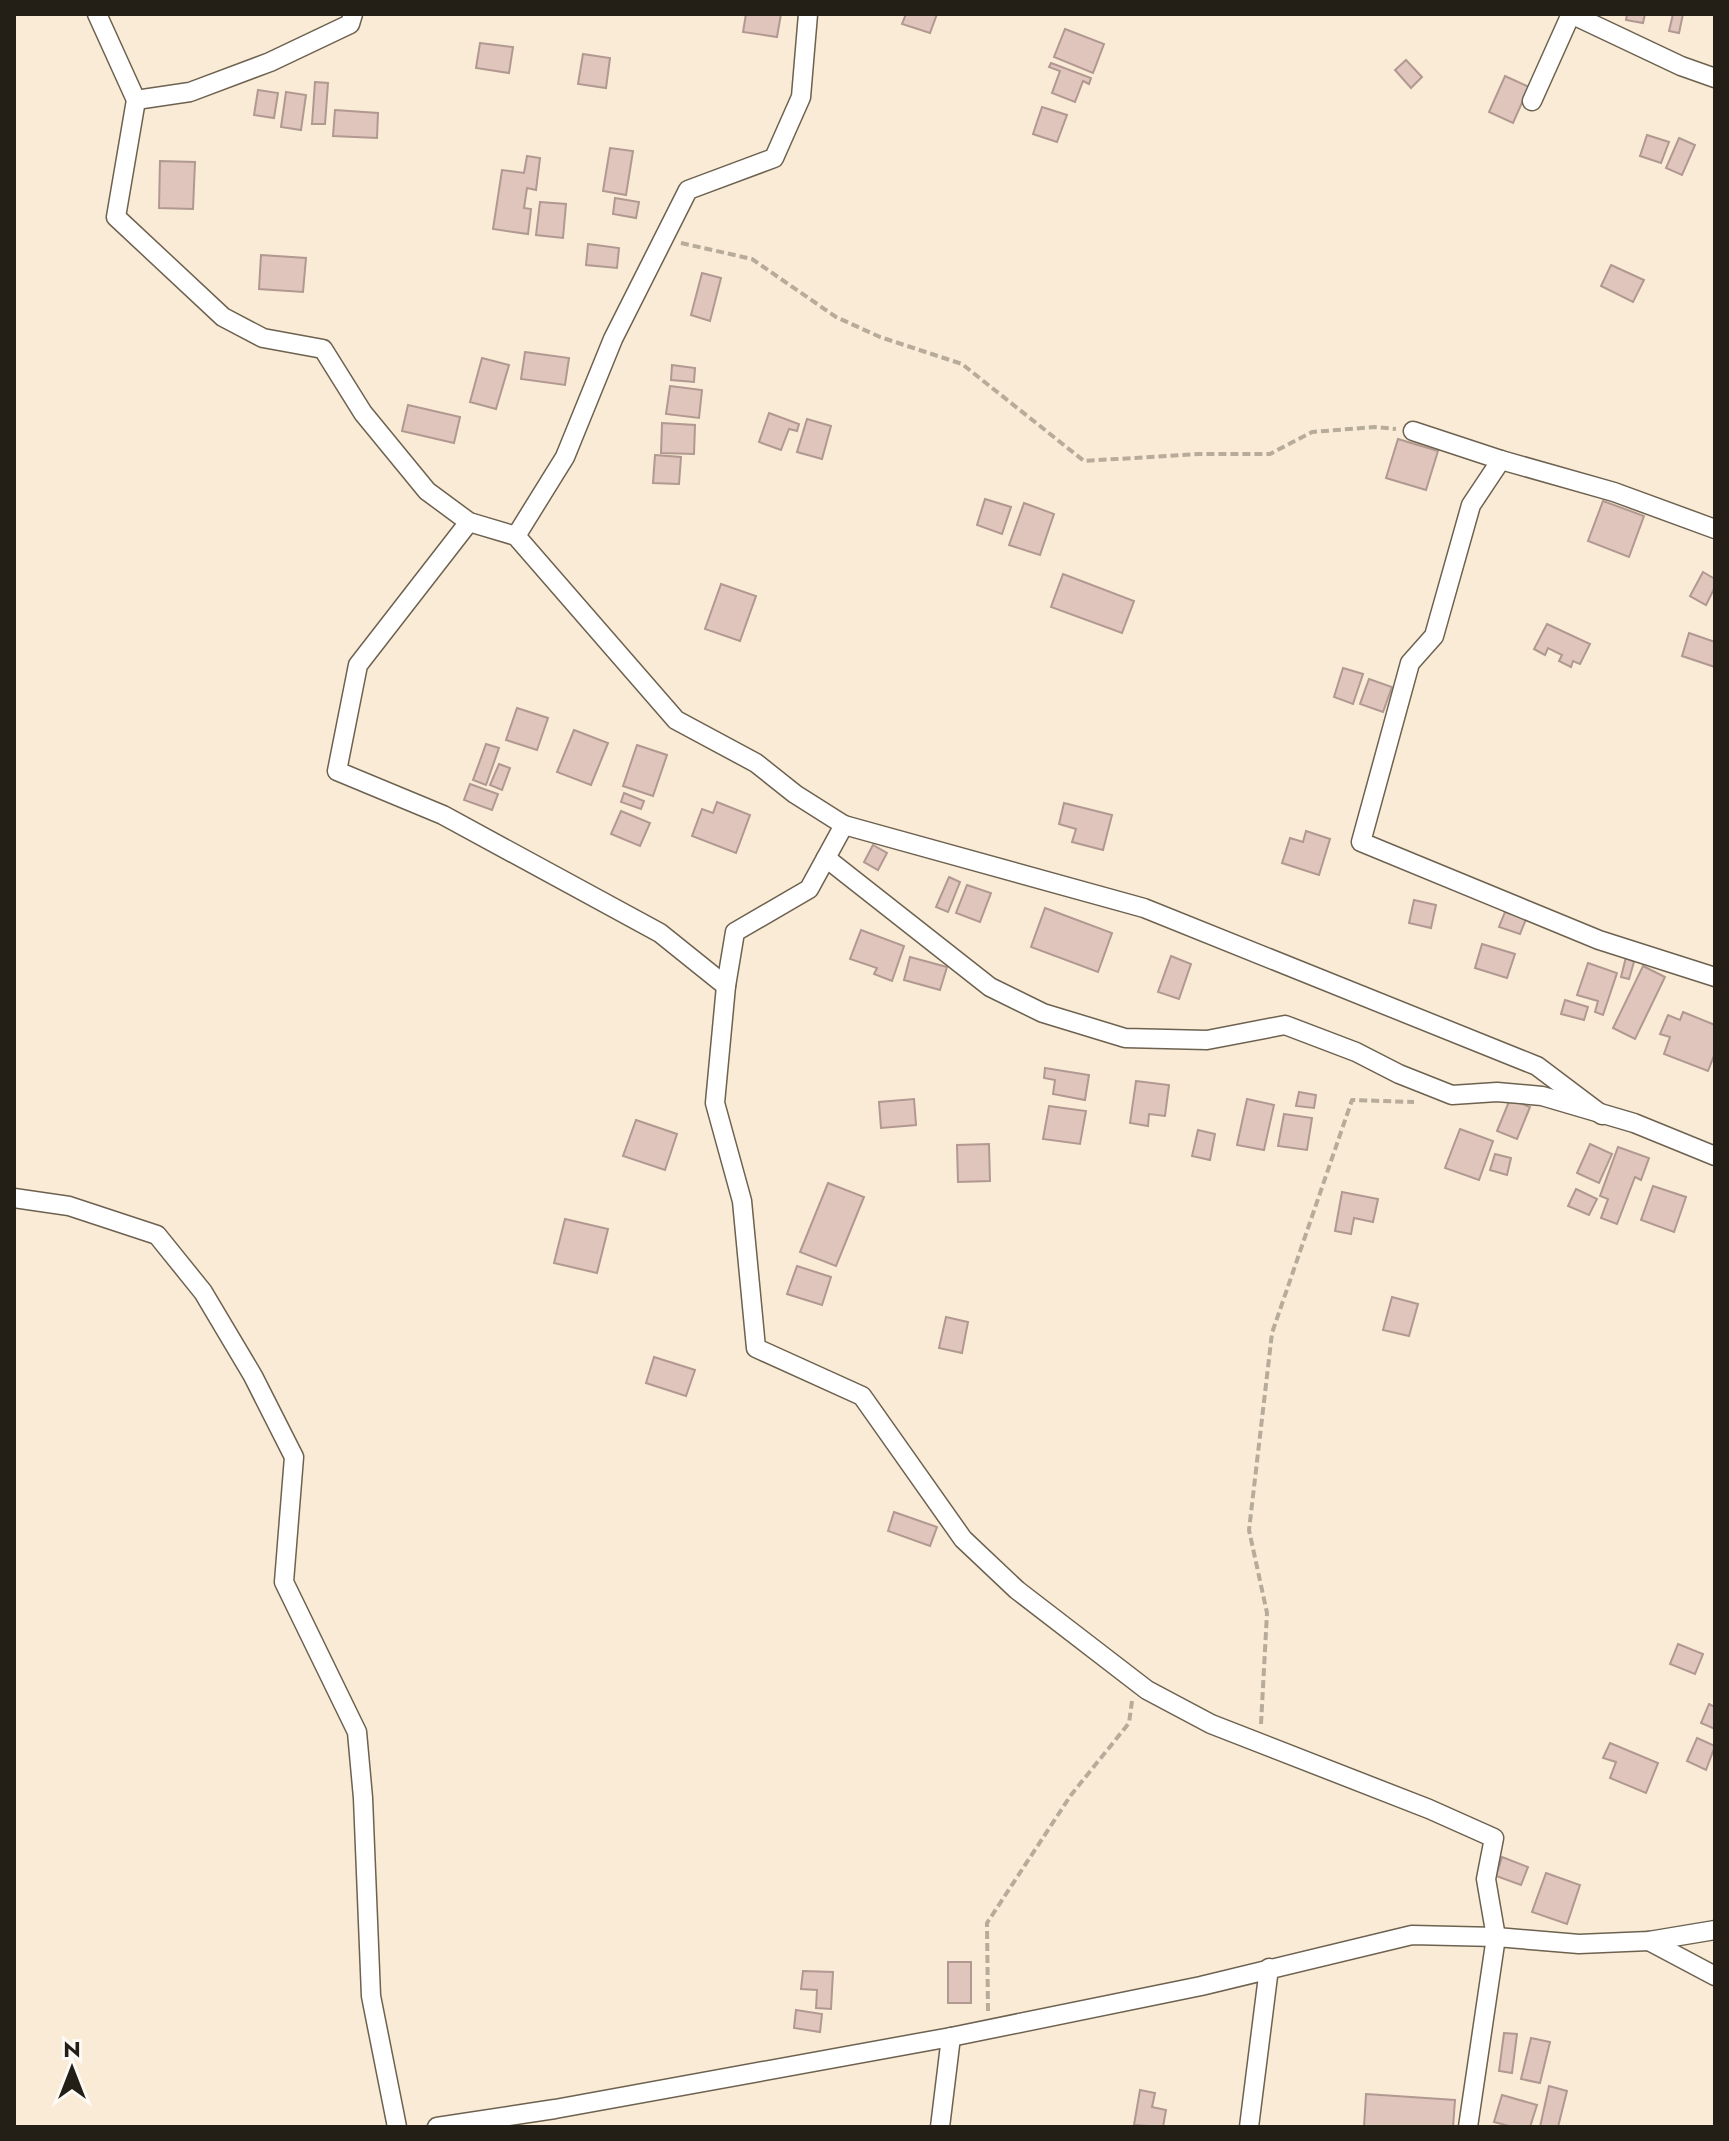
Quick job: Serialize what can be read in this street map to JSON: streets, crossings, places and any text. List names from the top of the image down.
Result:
{
  "north": "top"
}
